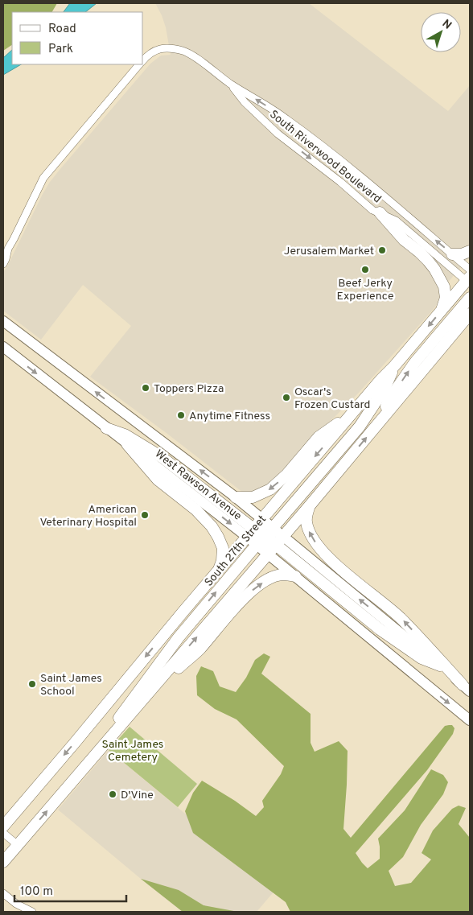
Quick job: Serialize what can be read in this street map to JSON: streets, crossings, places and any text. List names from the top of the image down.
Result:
{
  "streets": {
    "main road": ["West Rawson Avenue", "South 27th Street"],
    "street": ["South Riverwood Boulevard"]
  },
  "crossings": [
    ["South Riverwood Boulevard", "South 27th Street"],
    ["West Rawson Avenue", "South 27th Street"]
  ],
  "parks": ["Saint James Cemetery"],
  "places": [
    "Jerusalem Market",
    "Beef Jerky Experience",
    "Toppers Pizza",
    "Oscar's Frozen Custard",
    "Anytime Fitness",
    "American Veterinary Hospital",
    "Saint James School",
    "D'Vine"
  ],
  "legend": ["Road", "Park"],
  "scale_bar": "100 m",
  "north": "top right"
}
